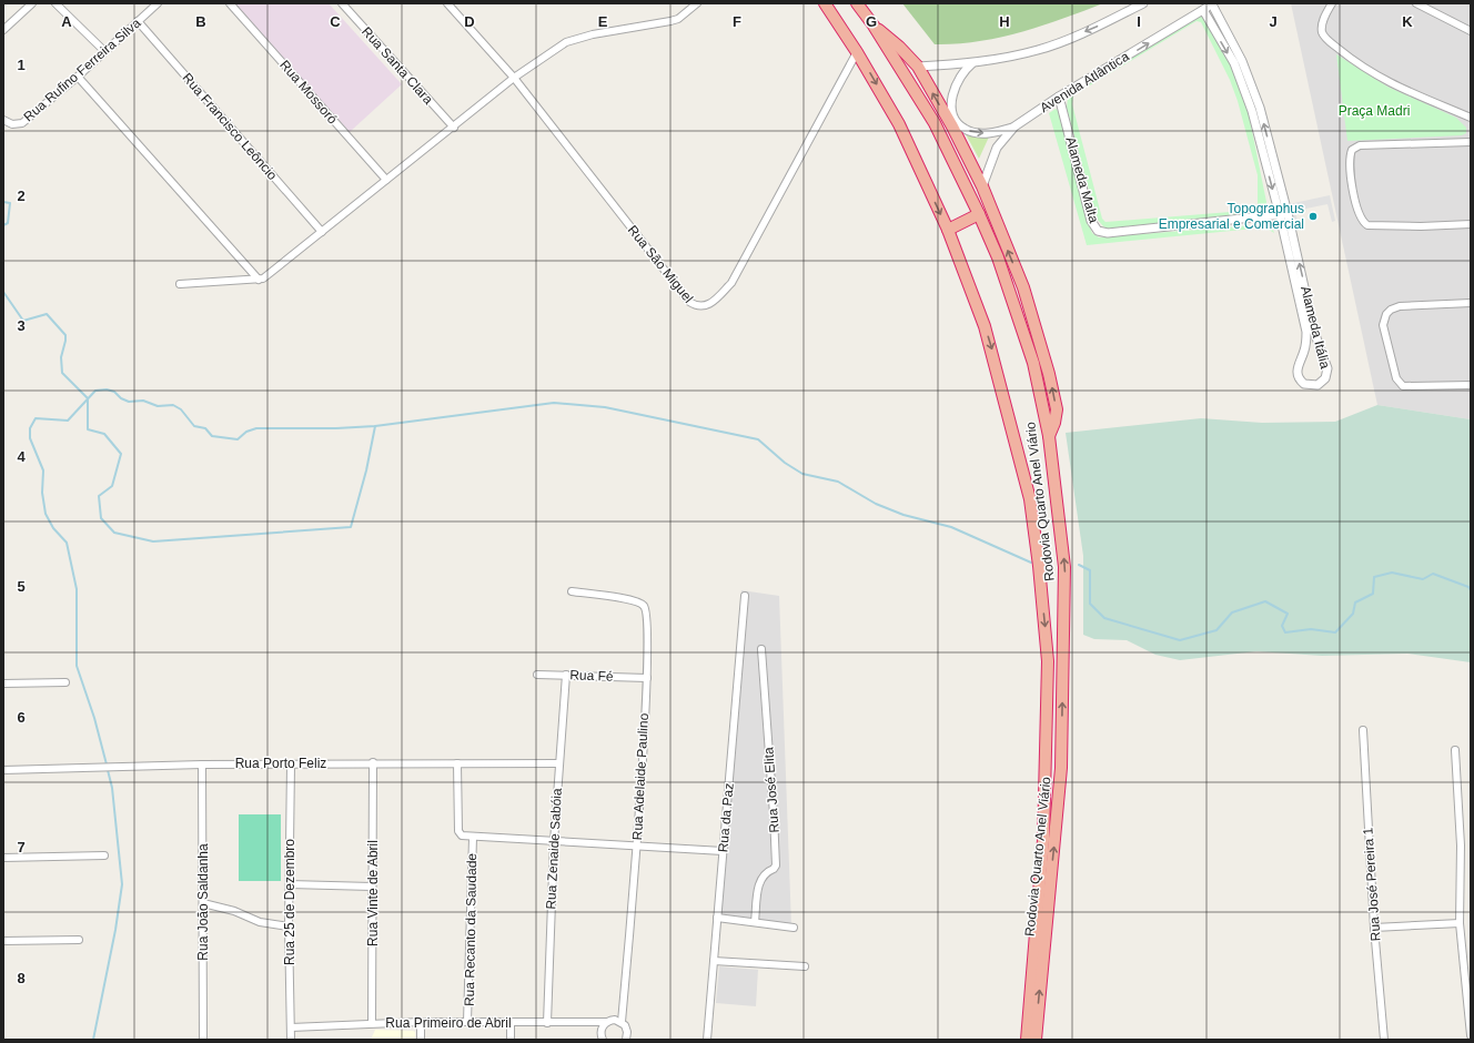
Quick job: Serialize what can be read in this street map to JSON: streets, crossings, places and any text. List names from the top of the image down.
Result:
{
  "streets": {
    "highway": ["Rodovia Quarto Anel Viário"],
    "street": [
      "Rua Santa Clara",
      "Rua Rufino Ferreira Silva",
      "Avenida Atlântica",
      "Rua Mossoró",
      "Rua Francisco Leôncio",
      "Alameda Malta",
      "Rua São Miguel",
      "Alameda Itália",
      "Rua Fé",
      "Rua Porto Feliz",
      "Rua Adelaide Paulino",
      "Rua José Elita",
      "Rua da Paz",
      "Rua Zenaide Sabóia",
      "Rua José Pereira 1",
      "Rua Vinte de Abril",
      "Rua João Saldanha",
      "Rua 25 de Dezembro",
      "Rua Recanto da Saudade",
      "Rua Primeiro de Abril"
    ]
  },
  "crossings": [
    ["Rua Rufino Ferreira Silva", "Rua Francisco Leôncio"],
    ["Avenida Atlântica", "Alameda Malta"],
    ["Avenida Atlântica", "Alameda Itália"],
    ["Alameda Malta", "Alameda Itália"],
    ["Rua São Miguel", "Rodovia Quarto Anel Viário"],
    ["Rua Fé", "Rua Adelaide Paulino"],
    ["Rua Fé", "Rua Zenaide Sabóia"],
    ["Rua Porto Feliz", "Rua Zenaide Sabóia"],
    ["Rua Porto Feliz", "Rua Vinte de Abril"],
    ["Rua Porto Feliz", "Rua João Saldanha"],
    ["Rua Porto Feliz", "Rua 25 de Dezembro"],
    ["Rua Adelaide Paulino", "Rua Primeiro de Abril"],
    ["Rua Zenaide Sabóia", "Rua Primeiro de Abril"],
    ["Rua Vinte de Abril", "Rua Primeiro de Abril"],
    ["Rua 25 de Dezembro", "Rua Primeiro de Abril"],
    ["Rua Recanto da Saudade", "Rua Primeiro de Abril"]
  ],
  "parks": ["Praça Madri"],
  "places": ["Topographus Empresarial e Comercial"],
  "grid": {
    "columns": [
      "A",
      "B",
      "C",
      "D",
      "E",
      "F",
      "G",
      "H",
      "I",
      "J",
      "K"
    ],
    "rows": [
      "1",
      "2",
      "3",
      "4",
      "5",
      "6",
      "7",
      "8"
    ]
  }
}
